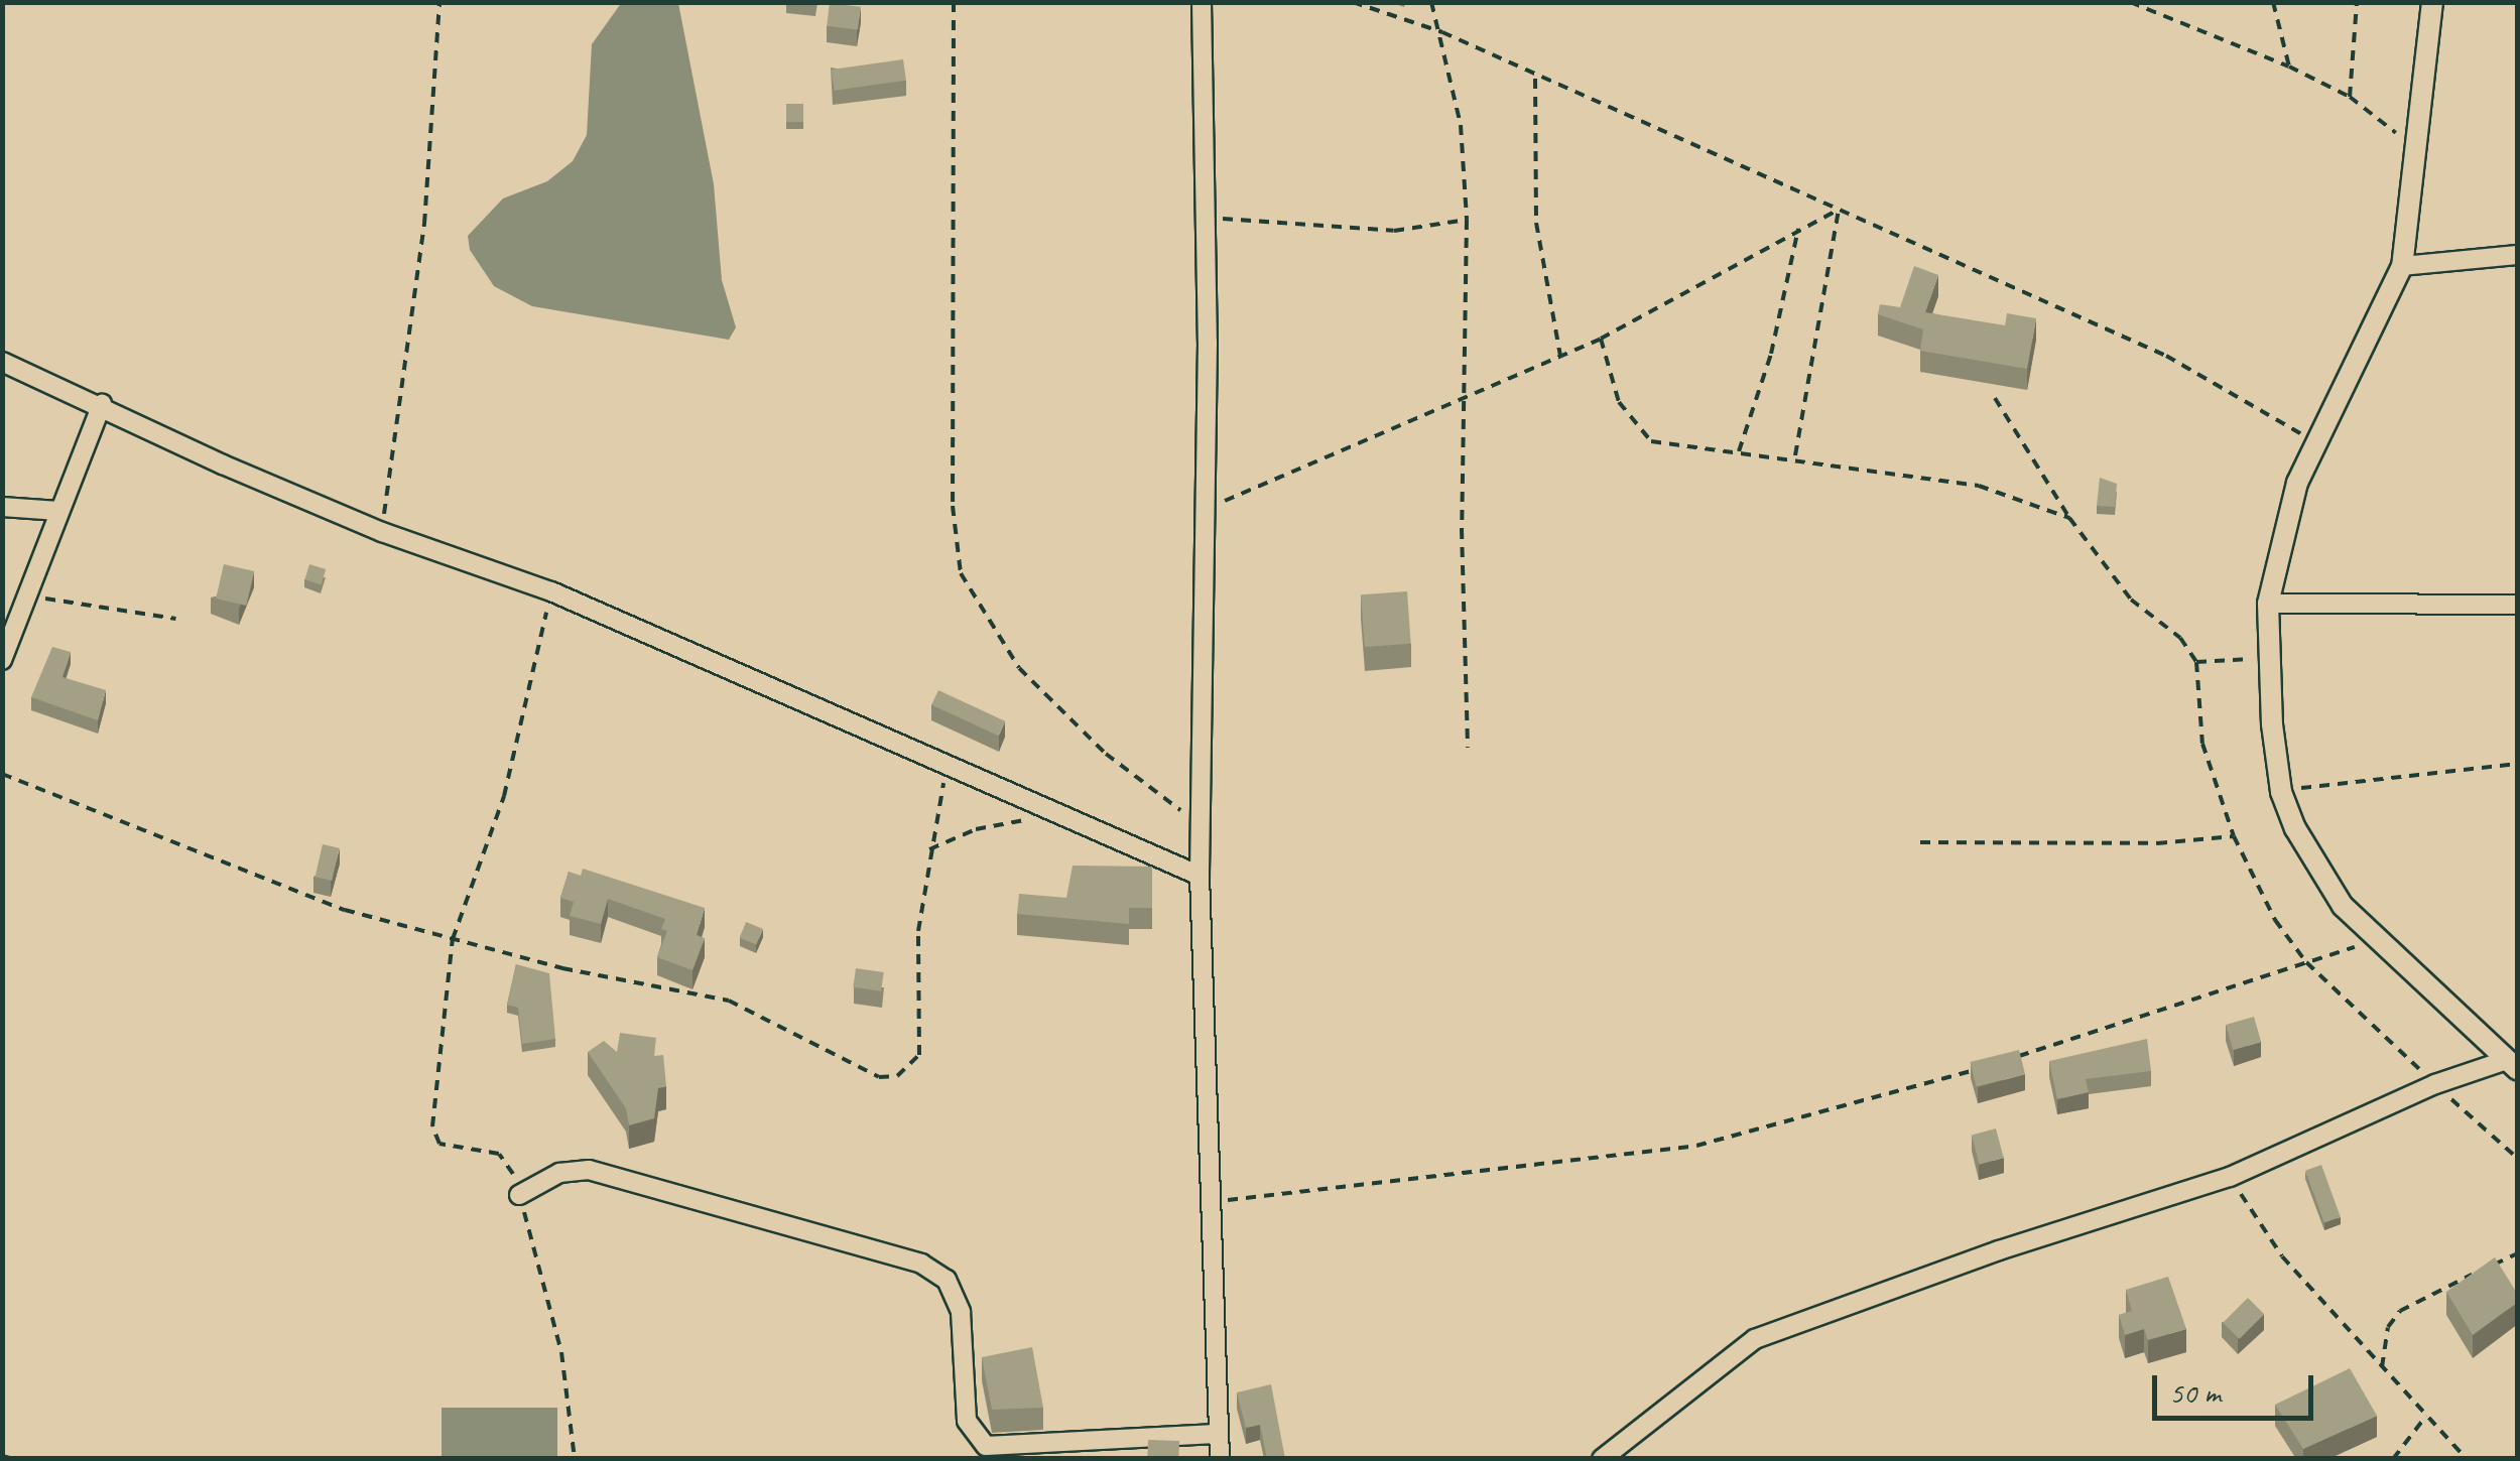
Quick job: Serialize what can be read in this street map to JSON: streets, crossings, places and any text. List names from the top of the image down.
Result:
{
  "scale_bar": "50 m"
}
